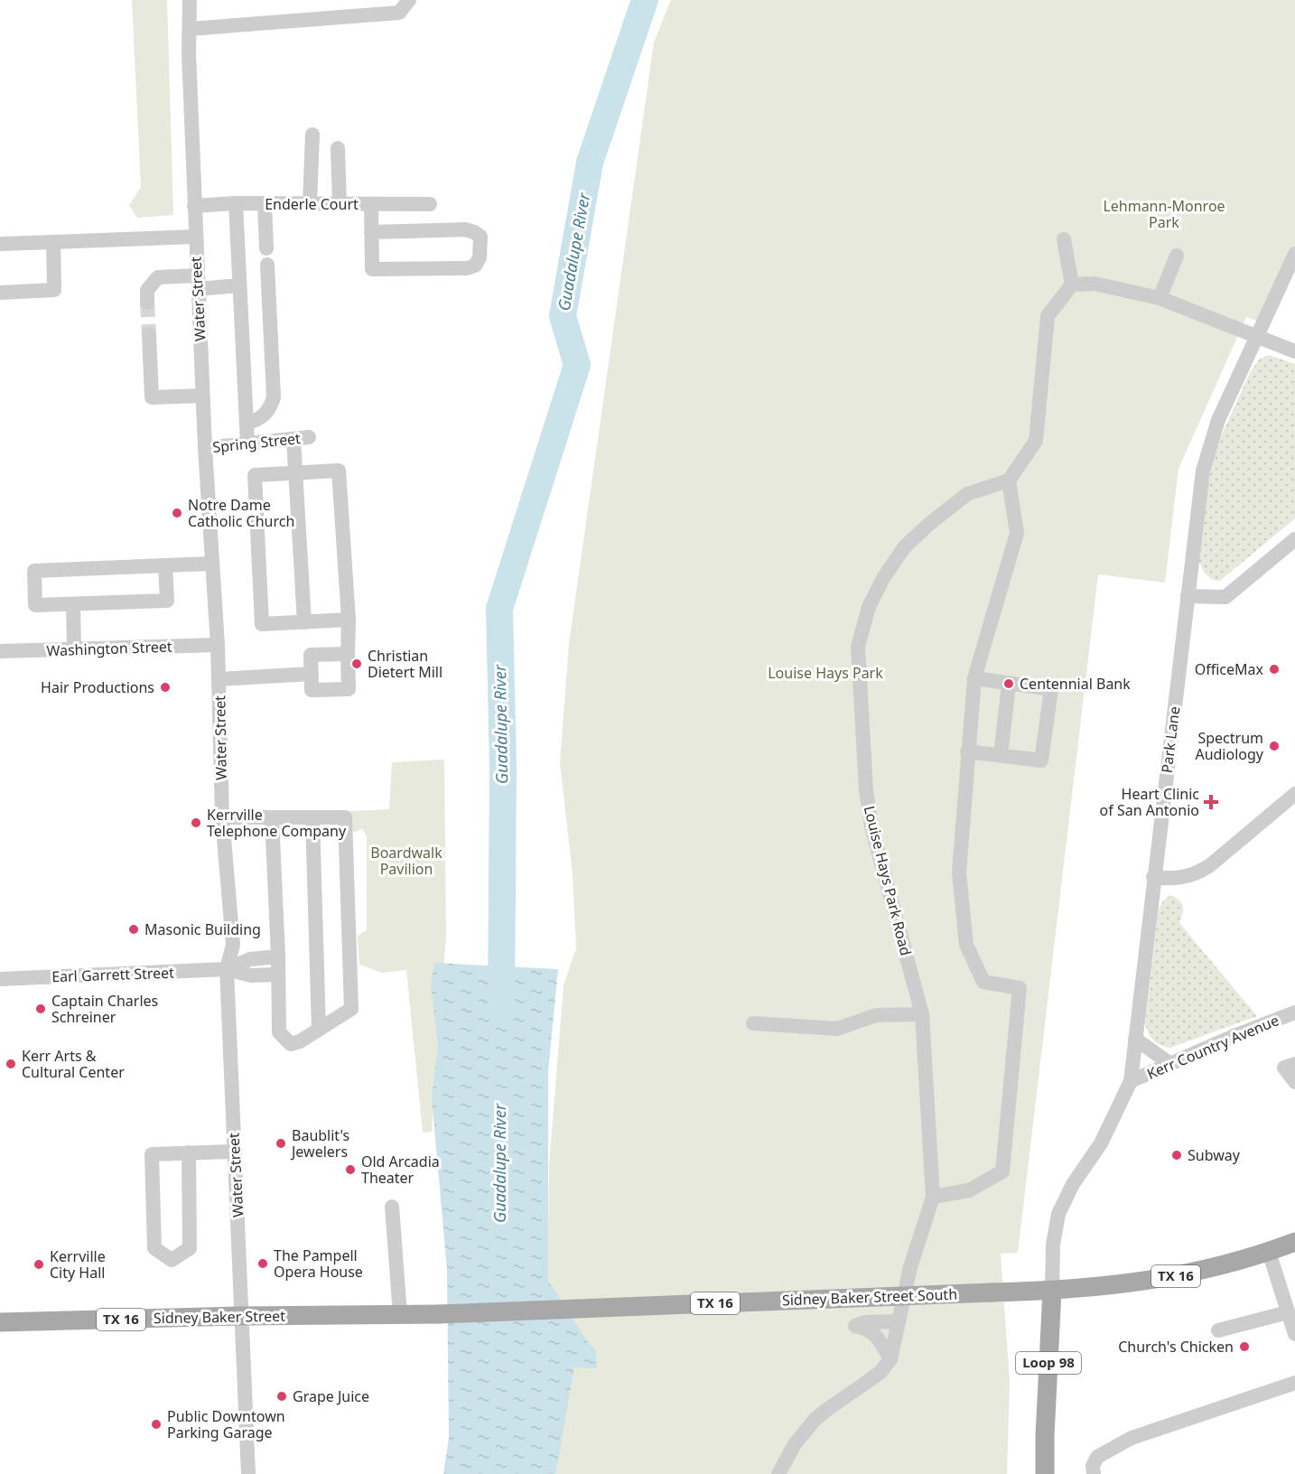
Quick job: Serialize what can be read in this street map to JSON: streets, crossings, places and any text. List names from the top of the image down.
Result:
{
  "streets": {
    "main road": [
      "TX 16",
      "Sidney Baker Street South",
      "Sidney Baker Street",
      "Loop 98"
    ],
    "street": [
      "Enderle Court",
      "Water Street",
      "Spring Street",
      "Washington Street",
      "Park Lane",
      "Louise Hays Park Road",
      "Earl Garrett Street",
      "Kerr Country Avenue"
    ]
  },
  "crossings": [
    ["Enderle Court", "Water Street"],
    ["Water Street", "Spring Street"],
    ["Water Street", "Washington Street"],
    ["Water Street", "Earl Garrett Street"],
    ["Water Street", "Sidney Baker Street"],
    ["Park Lane", "Kerr Country Avenue"],
    ["Park Lane", "Sidney Baker Street South"],
    ["Park Lane", "Loop 98"],
    ["Sidney Baker Street South", "Sidney Baker Street"],
    ["Sidney Baker Street South", "Loop 98"]
  ],
  "water": ["Guadalupe River"],
  "parks": ["Lehmann-Monroe Park", "Louise Hays Park", "Boardwalk Pavilion"],
  "places": {
    "other": [
      "Notre Dame Catholic Church",
      "Christian Dietert Mill",
      "OfficeMax",
      "Centennial Bank",
      "Hair Productions",
      "Spectrum Audiology",
      "Kerrville Telephone Company",
      "Masonic Building",
      "Captain Charles Schreiner",
      "Kerr Arts & Cultural Center",
      "Baublit's Jewelers",
      "Subway",
      "Old Arcadia Theater",
      "The Pampell Opera House",
      "Kerrville City Hall",
      "Church's Chicken",
      "Grape Juice",
      "Public Downtown Parking Garage"
    ],
    "health": ["Heart Clinic of San Antonio"]
  }
}
